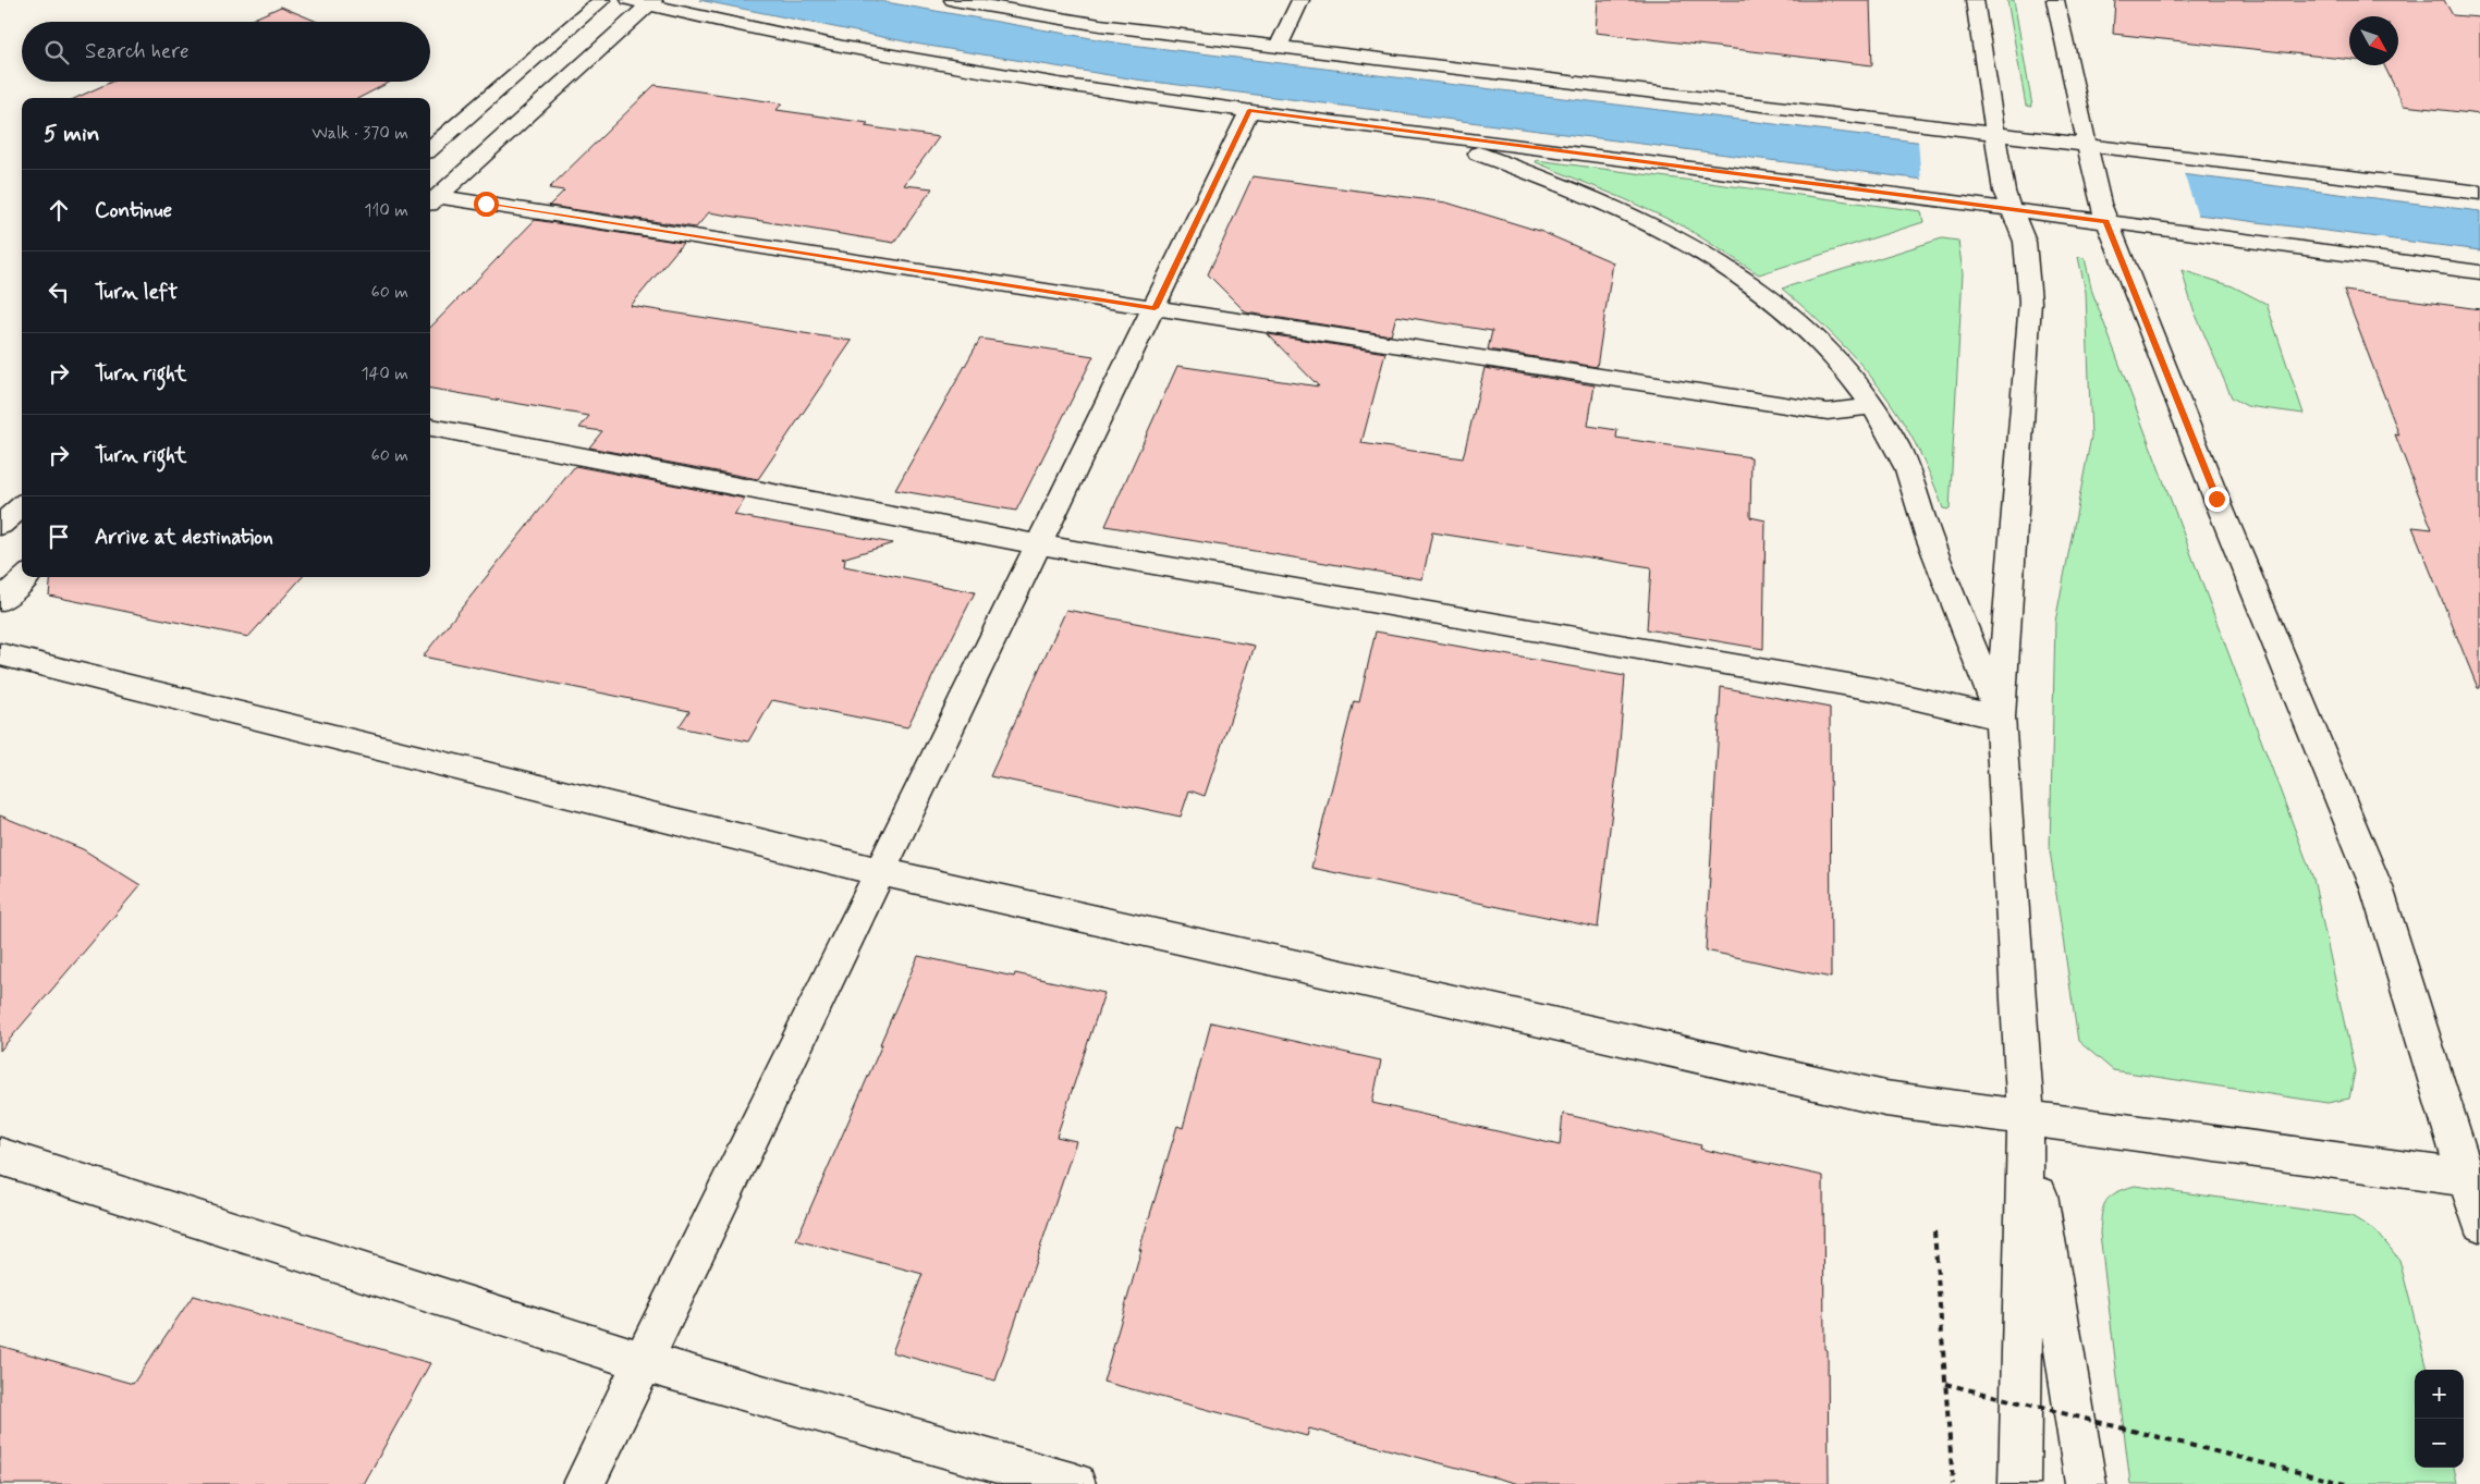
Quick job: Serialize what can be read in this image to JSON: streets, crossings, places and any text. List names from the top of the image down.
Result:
{
  "north": "bottom right",
  "page": {
    "search": "Search here",
    "heading": ["5 min", "Walk · 370 m"],
    "list": [
      ["Continue", "110 m"],
      ["Turn left", "60 m"],
      ["Turn right", "140 m"],
      ["Turn right", "60 m"],
      "Arrive at destination"
    ],
    "map_buttons": ["+", "−"]
  }
}
